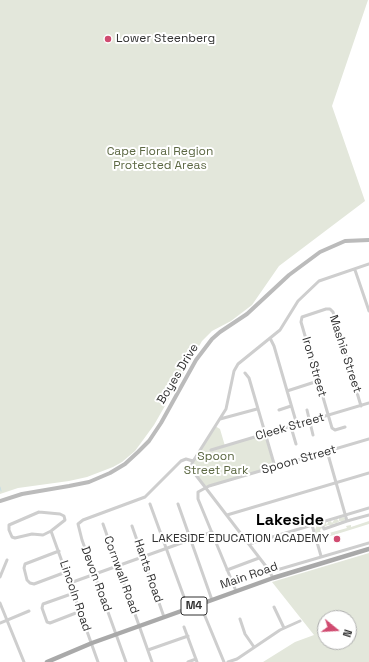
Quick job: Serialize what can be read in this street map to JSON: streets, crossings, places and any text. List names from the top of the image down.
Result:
{
  "streets": {
    "main road": ["Boyes Drive", "Main Road", "M4"],
    "street": [
      "Mashie Street",
      "Iron Street",
      "Cleek Street",
      "Spoon Street",
      "Hants Road",
      "Cornwall Road",
      "Devon Road",
      "Lincoln Road"
    ]
  },
  "crossings": [
    ["Mashie Street", "Iron Street"],
    ["Mashie Street", "Cleek Street"],
    ["Iron Street", "Cleek Street"],
    ["Hants Road", "Main Road"],
    ["Cornwall Road", "Main Road"],
    ["Main Road", "Devon Road"],
    ["Main Road", "Lincoln Road"]
  ],
  "districts": ["Lakeside"],
  "parks": ["Cape Floral Region Protected Areas", "Spoon Street Park"],
  "places": ["Lower Steenberg", "LAKESIDE EDUCATION ACADEMY"],
  "north": "right"
}
